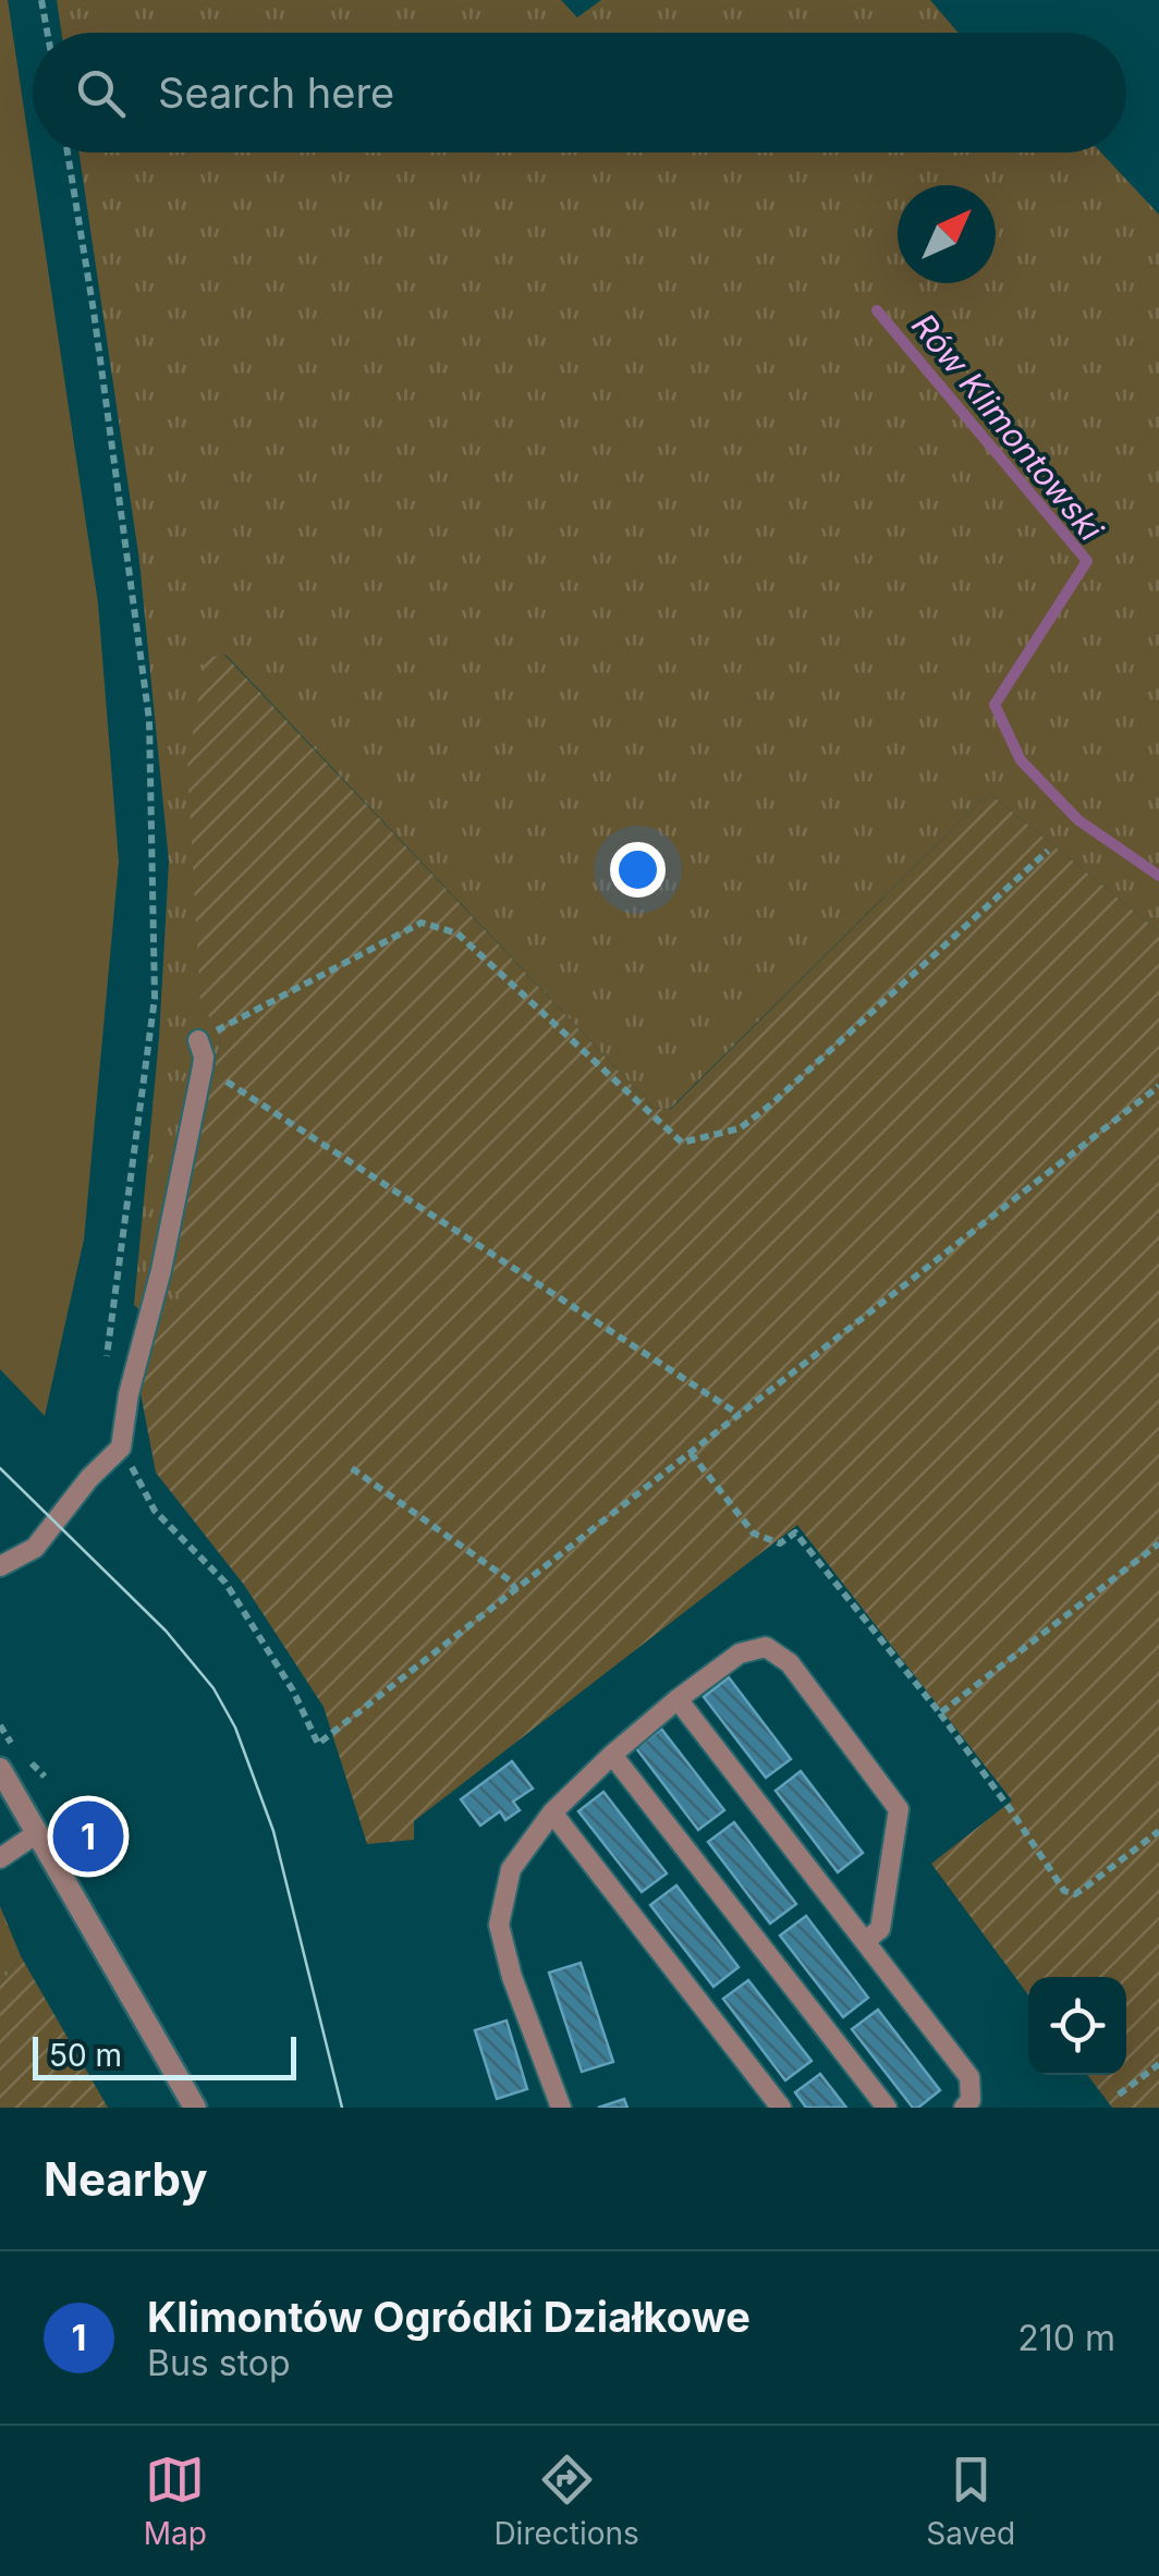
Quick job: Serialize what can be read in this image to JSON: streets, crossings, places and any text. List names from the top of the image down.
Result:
{
  "water": ["Rów Klimontowski"],
  "scale_bar": "50 m",
  "north": "top right",
  "page": {
    "search": "Search here",
    "pins": "1",
    "scale": "50 m",
    "heading": "Nearby",
    "list": [
      {
        "mark": "1",
        "name": "Klimontów Ogródki Działkowe",
        "note": "Bus stop",
        "value": "210 m"
      }
    ],
    "nav": ["Map", "Directions", "Saved"]
  }
}
